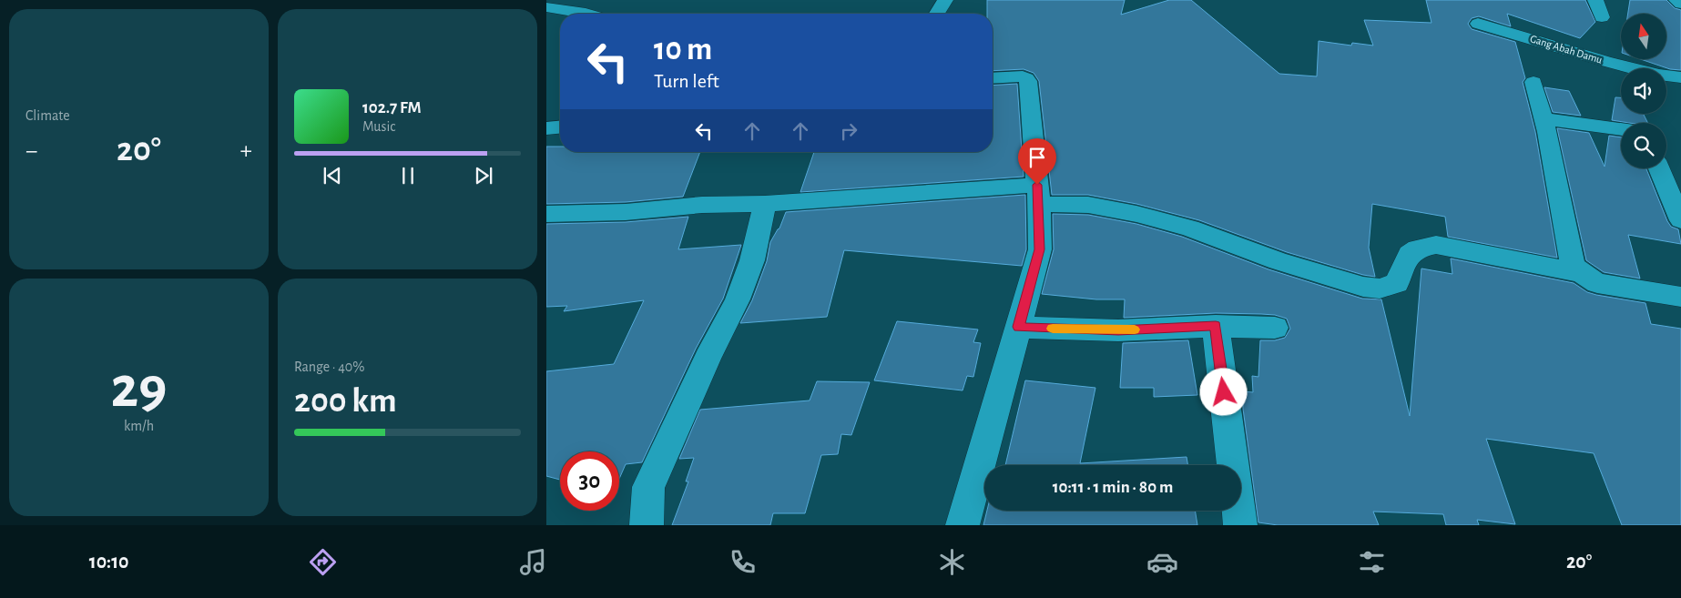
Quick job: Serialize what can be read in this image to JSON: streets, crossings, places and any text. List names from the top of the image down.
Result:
{
  "streets": {
    "street": ["Gang Abah Damu"]
  },
  "north": "top",
  "page": {
    "tile": [
      "Climate",
      ["29", "km/h"],
      ["Range · 40%", "200 km"]
    ],
    "turn": ["10 m", "Turn left"],
    "song": ["102.7 FM", "Music"],
    "heat": ["−", "20°", "+"],
    "limit": "30",
    "trip": "10:11 · 1 min · 80 m",
    "tabs": ["10:10", "20°"]
  }
}
